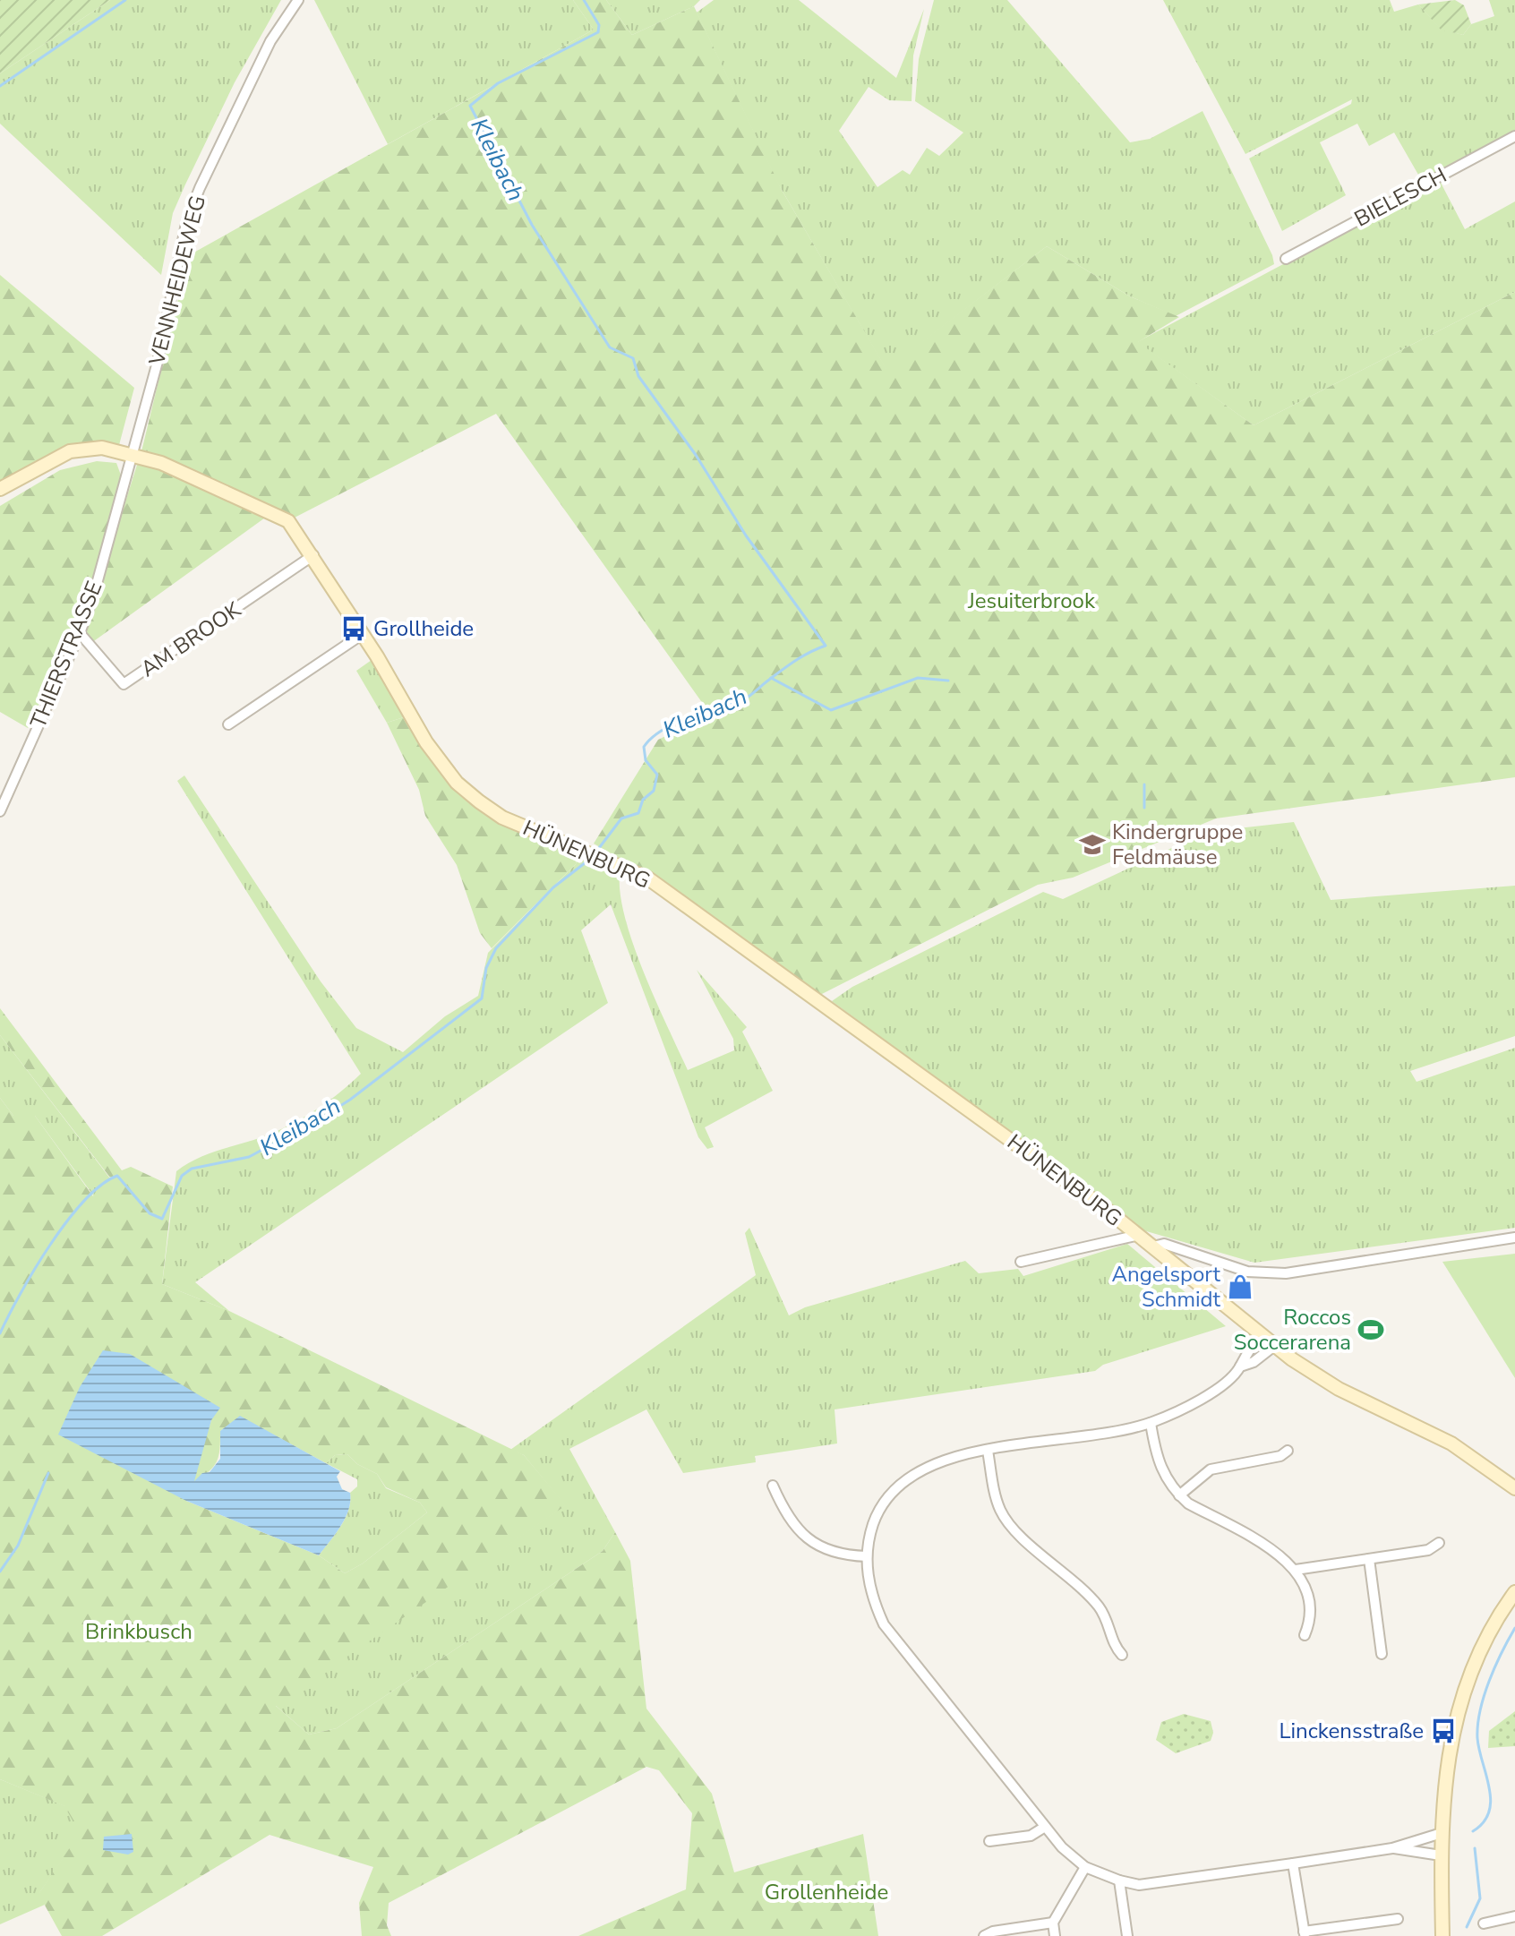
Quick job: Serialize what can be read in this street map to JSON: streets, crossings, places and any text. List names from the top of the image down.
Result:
{
  "streets": {
    "street": [
      "BIELESCH",
      "VENNHEIDEWEG",
      "AM BROOK",
      "THIERSTRASSE",
      "HÜNENBURG"
    ]
  },
  "crossings": [
    ["VENNHEIDEWEG", "THIERSTRASSE"],
    ["VENNHEIDEWEG", "HÜNENBURG"],
    ["AM BROOK", "THIERSTRASSE"],
    ["AM BROOK", "HÜNENBURG"],
    ["THIERSTRASSE", "HÜNENBURG"]
  ],
  "water": ["Kleibach"],
  "parks": ["Jesuiterbrook", "Brinkbusch", "Grollenheide"],
  "places": {
    "bus stop": ["Grollheide", "Linckensstraße"],
    "school or university": ["Kindergruppe Feldmäuse"],
    "shop": ["Angelsport Schmidt"],
    "sports": ["Roccos Soccerarena"]
  }
}
